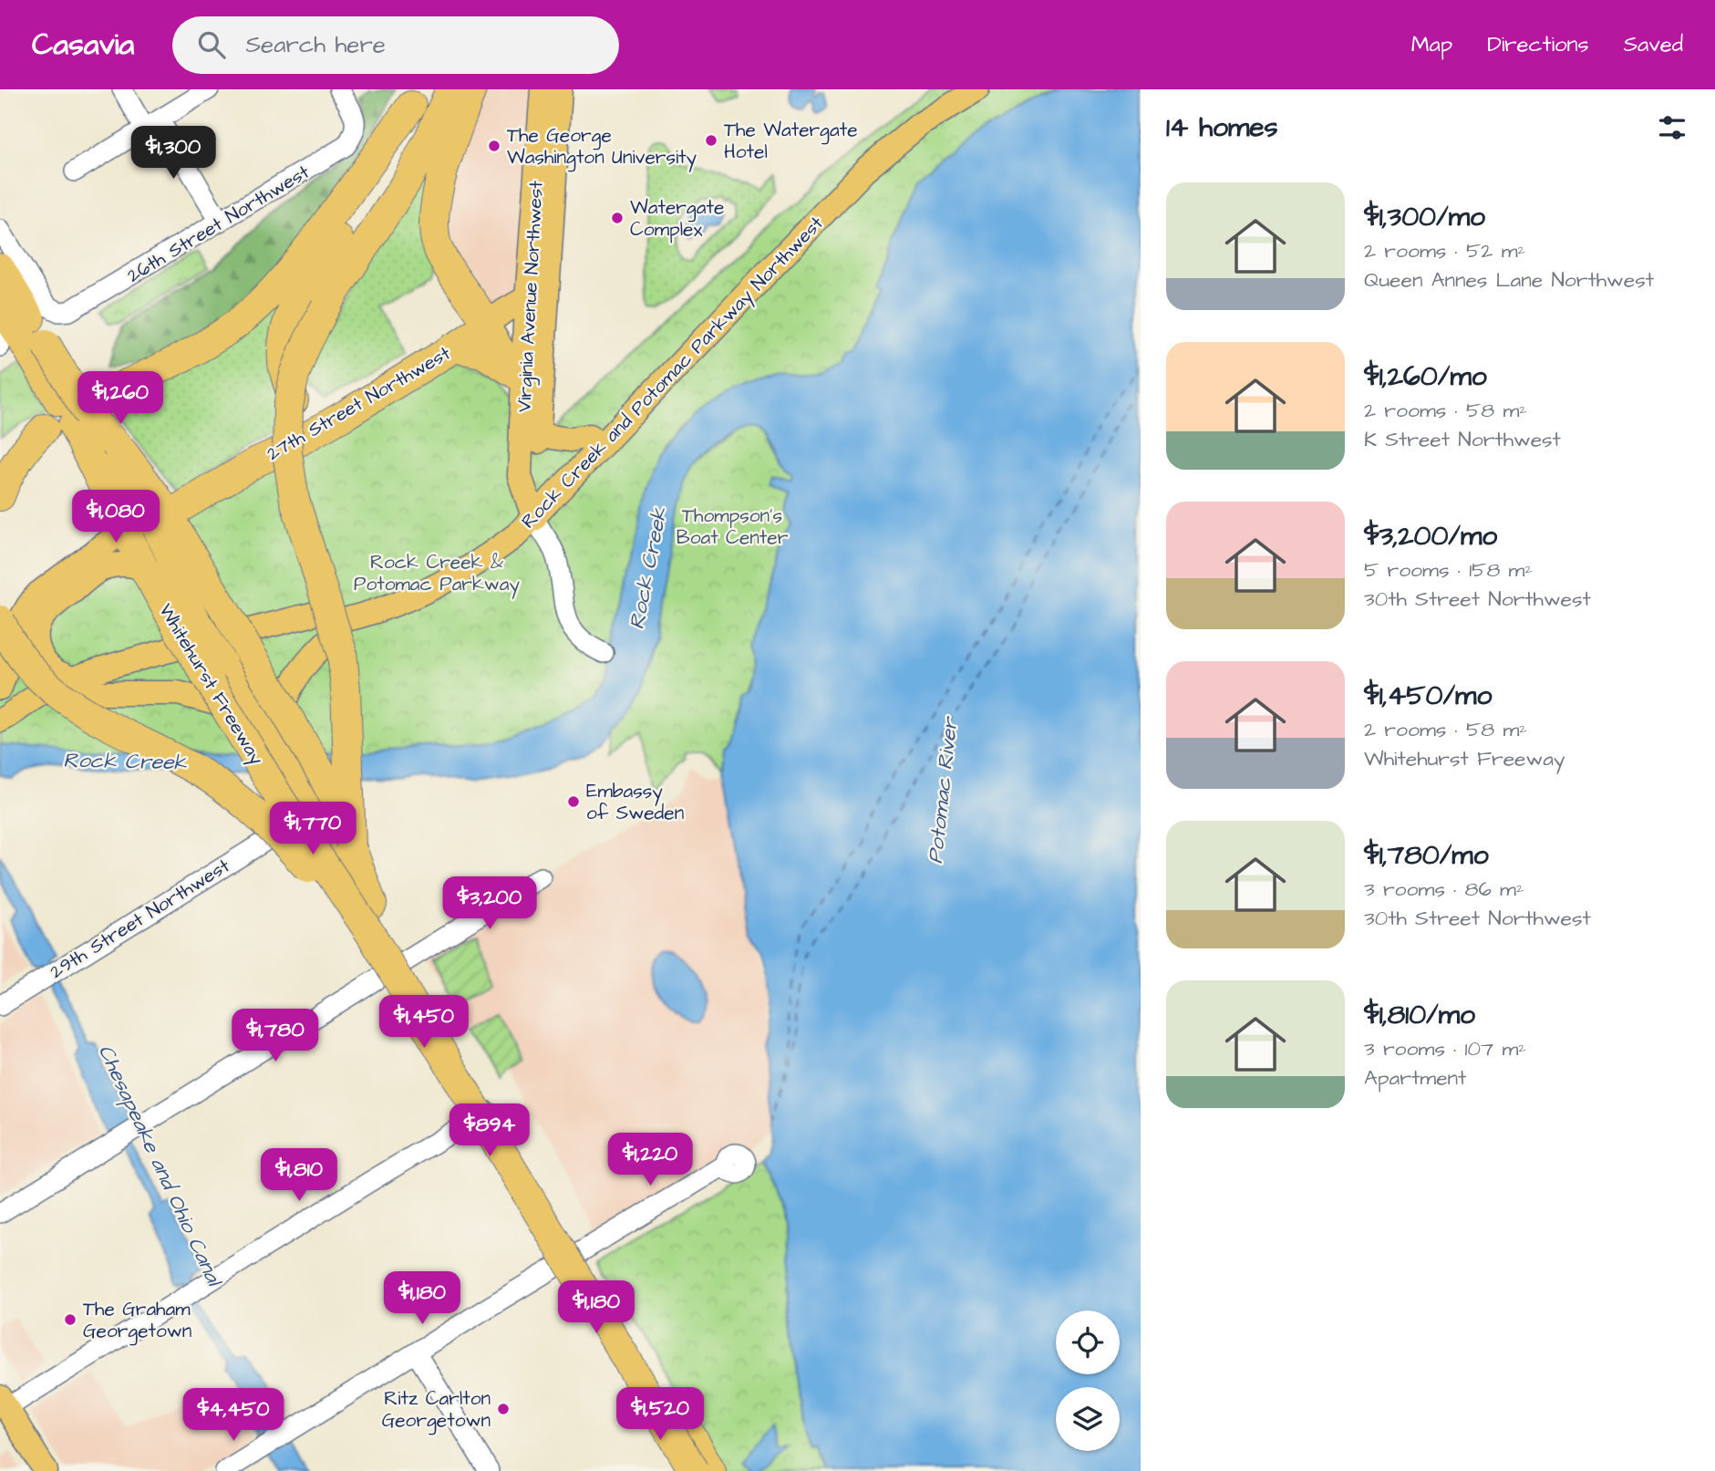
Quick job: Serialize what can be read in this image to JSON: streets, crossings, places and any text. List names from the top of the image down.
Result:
{
  "streets": {
    "highway": ["27th Street Northwest", "Whitehurst Freeway"],
    "main road": ["Virginia Avenue Northwest", "Rock Creek and Potomac Parkway Northwest"],
    "street": ["26th Street Northwest", "29th Street Northwest"]
  },
  "crossings": [
    ["Virginia Avenue Northwest", "Rock Creek and Potomac Parkway Northwest"],
    ["Virginia Avenue Northwest", "27th Street Northwest"],
    ["Rock Creek and Potomac Parkway Northwest", "Whitehurst Freeway"],
    ["27th Street Northwest", "Whitehurst Freeway"]
  ],
  "water": ["Rock Creek", "Potomac River", "Chesapeake and Ohio Canal"],
  "parks": ["Thompson's Boat Center", "Rock Creek & Potomac Parkway"],
  "places": [
    "The Watergate Hotel",
    "The George Washington University",
    "Watergate Complex",
    "Embassy of Sweden",
    "The Graham Georgetown",
    "Ritz Carlton Georgetown"
  ],
  "page": {
    "header": "Casavia",
    "search": "Search here",
    "nav": ["Map", "Directions", "Saved"],
    "heading": "14 homes",
    "price": [
      "$1,300",
      "$1,260",
      "$1,080",
      "$1,770",
      "$3,200",
      "$1,450",
      "$1,780",
      "$894",
      "$1,220",
      "$1,810",
      "$1,180",
      "$1,180",
      "$1,520",
      "$4,450"
    ],
    "list": [
      {
        "name": "$1,300/mo",
        "note": "2 rooms · 52 m² · Queen Annes Lane Northwest"
      },
      {
        "name": "$1,260/mo",
        "note": "2 rooms · 58 m² · K Street Northwest"
      },
      {
        "name": "$3,200/mo",
        "note": "5 rooms · 158 m² · 30th Street Northwest"
      },
      {
        "name": "$1,450/mo",
        "note": "2 rooms · 58 m² · Whitehurst Freeway"
      },
      {
        "name": "$1,780/mo",
        "note": "3 rooms · 86 m² · 30th Street Northwest"
      },
      {
        "name": "$1,810/mo",
        "note": "3 rooms · 107 m² · Apartment"
      }
    ]
  }
}
